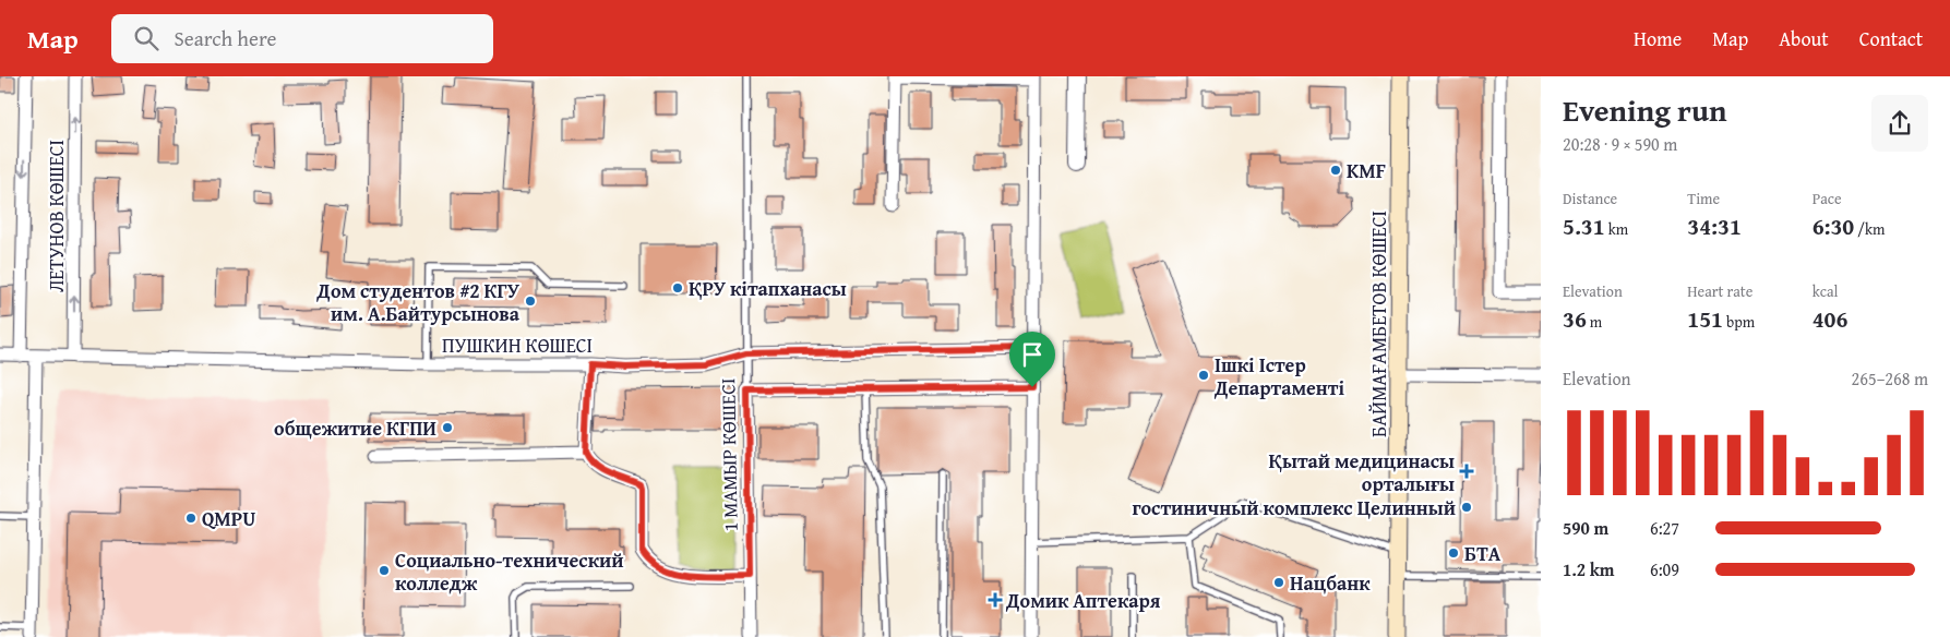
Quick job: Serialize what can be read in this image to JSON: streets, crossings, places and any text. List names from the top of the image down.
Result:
{
  "streets": {
    "main road": ["БАЙМАҒАМБЕТОВ КӨШЕСІ"],
    "street": ["ЛЕТУНОВ КӨШЕСІ", "ПУШКИН КӨШЕСІ", "1 МАМЫР КӨШЕСІ"]
  },
  "crossings": [
    ["ЛЕТУНОВ КӨШЕСІ", "ПУШКИН КӨШЕСІ"],
    ["ПУШКИН КӨШЕСІ", "1 МАМЫР КӨШЕСІ"]
  ],
  "places": {
    "other": [
      "KMF",
      "ҚРУ кітапханасы",
      "Дом студентов #2 КГУ им. А.Байтурсынова",
      "Ішкі Істер Департаменті",
      "общежитие КГПИ",
      "гостиничный комплекс Целинный",
      "QMPU",
      "БТА",
      "Социально-технический колледж",
      "Нацбанк"
    ],
    "health": ["Қытай медицинасы орталығы", "Домик Аптекаря"]
  },
  "page": {
    "header": "Map",
    "search": "Search here",
    "nav": [
      "Home",
      "Map",
      "About",
      "Contact"
    ],
    "heading": ["Evening run", "20:28 · 9 × 590 m"],
    "stats": [
      ["Distance", "5.31 km"],
      ["Time", "34:31"],
      ["Pace", "6:30 /km"],
      ["Elevation", "36 m"],
      ["Heart rate", "151 bpm"],
      ["kcal", "406"]
    ],
    "chart": ["Elevation", "265–268 m"],
    "list": [
      {
        "name": "590 m",
        "note": "6:27"
      },
      {
        "name": "1.2 km",
        "note": "6:09"
      }
    ]
  }
}
